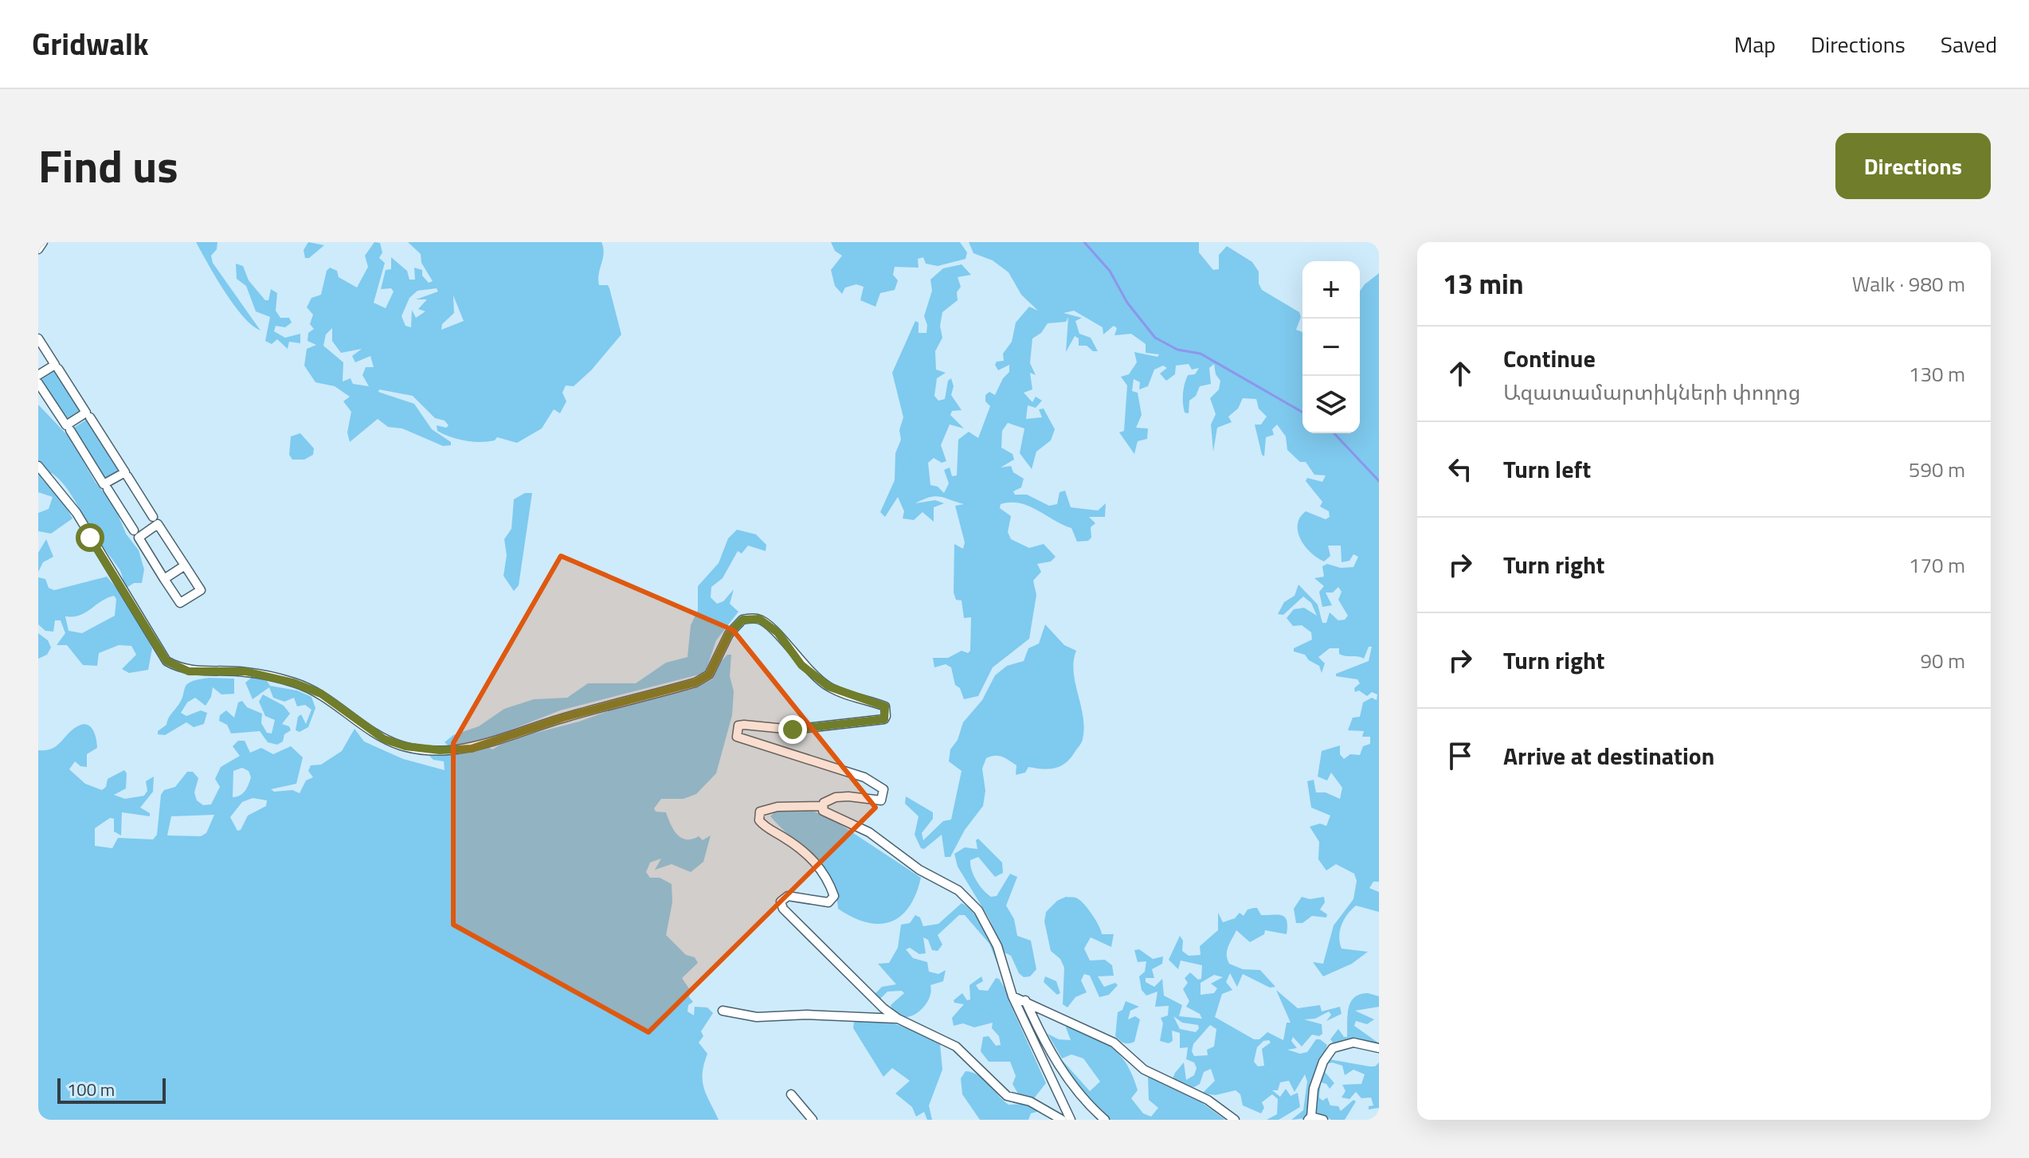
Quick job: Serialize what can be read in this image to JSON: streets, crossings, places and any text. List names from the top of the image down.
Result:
{
  "scale_bar": "100 m",
  "page": {
    "header": "Gridwalk",
    "nav": ["Map", "Directions", "Saved"],
    "title": "Find us",
    "buttons": "Directions",
    "heading": ["13 min", "Walk · 980 m"],
    "map_buttons": ["+", "−"],
    "list": [
      ["Continue", "Ազատամարտիկների փողոց", "130 m"],
      ["Turn left", "590 m"],
      ["Turn right", "170 m"],
      ["Turn right", "90 m"],
      "Arrive at destination"
    ],
    "scale": "100 m"
  }
}
